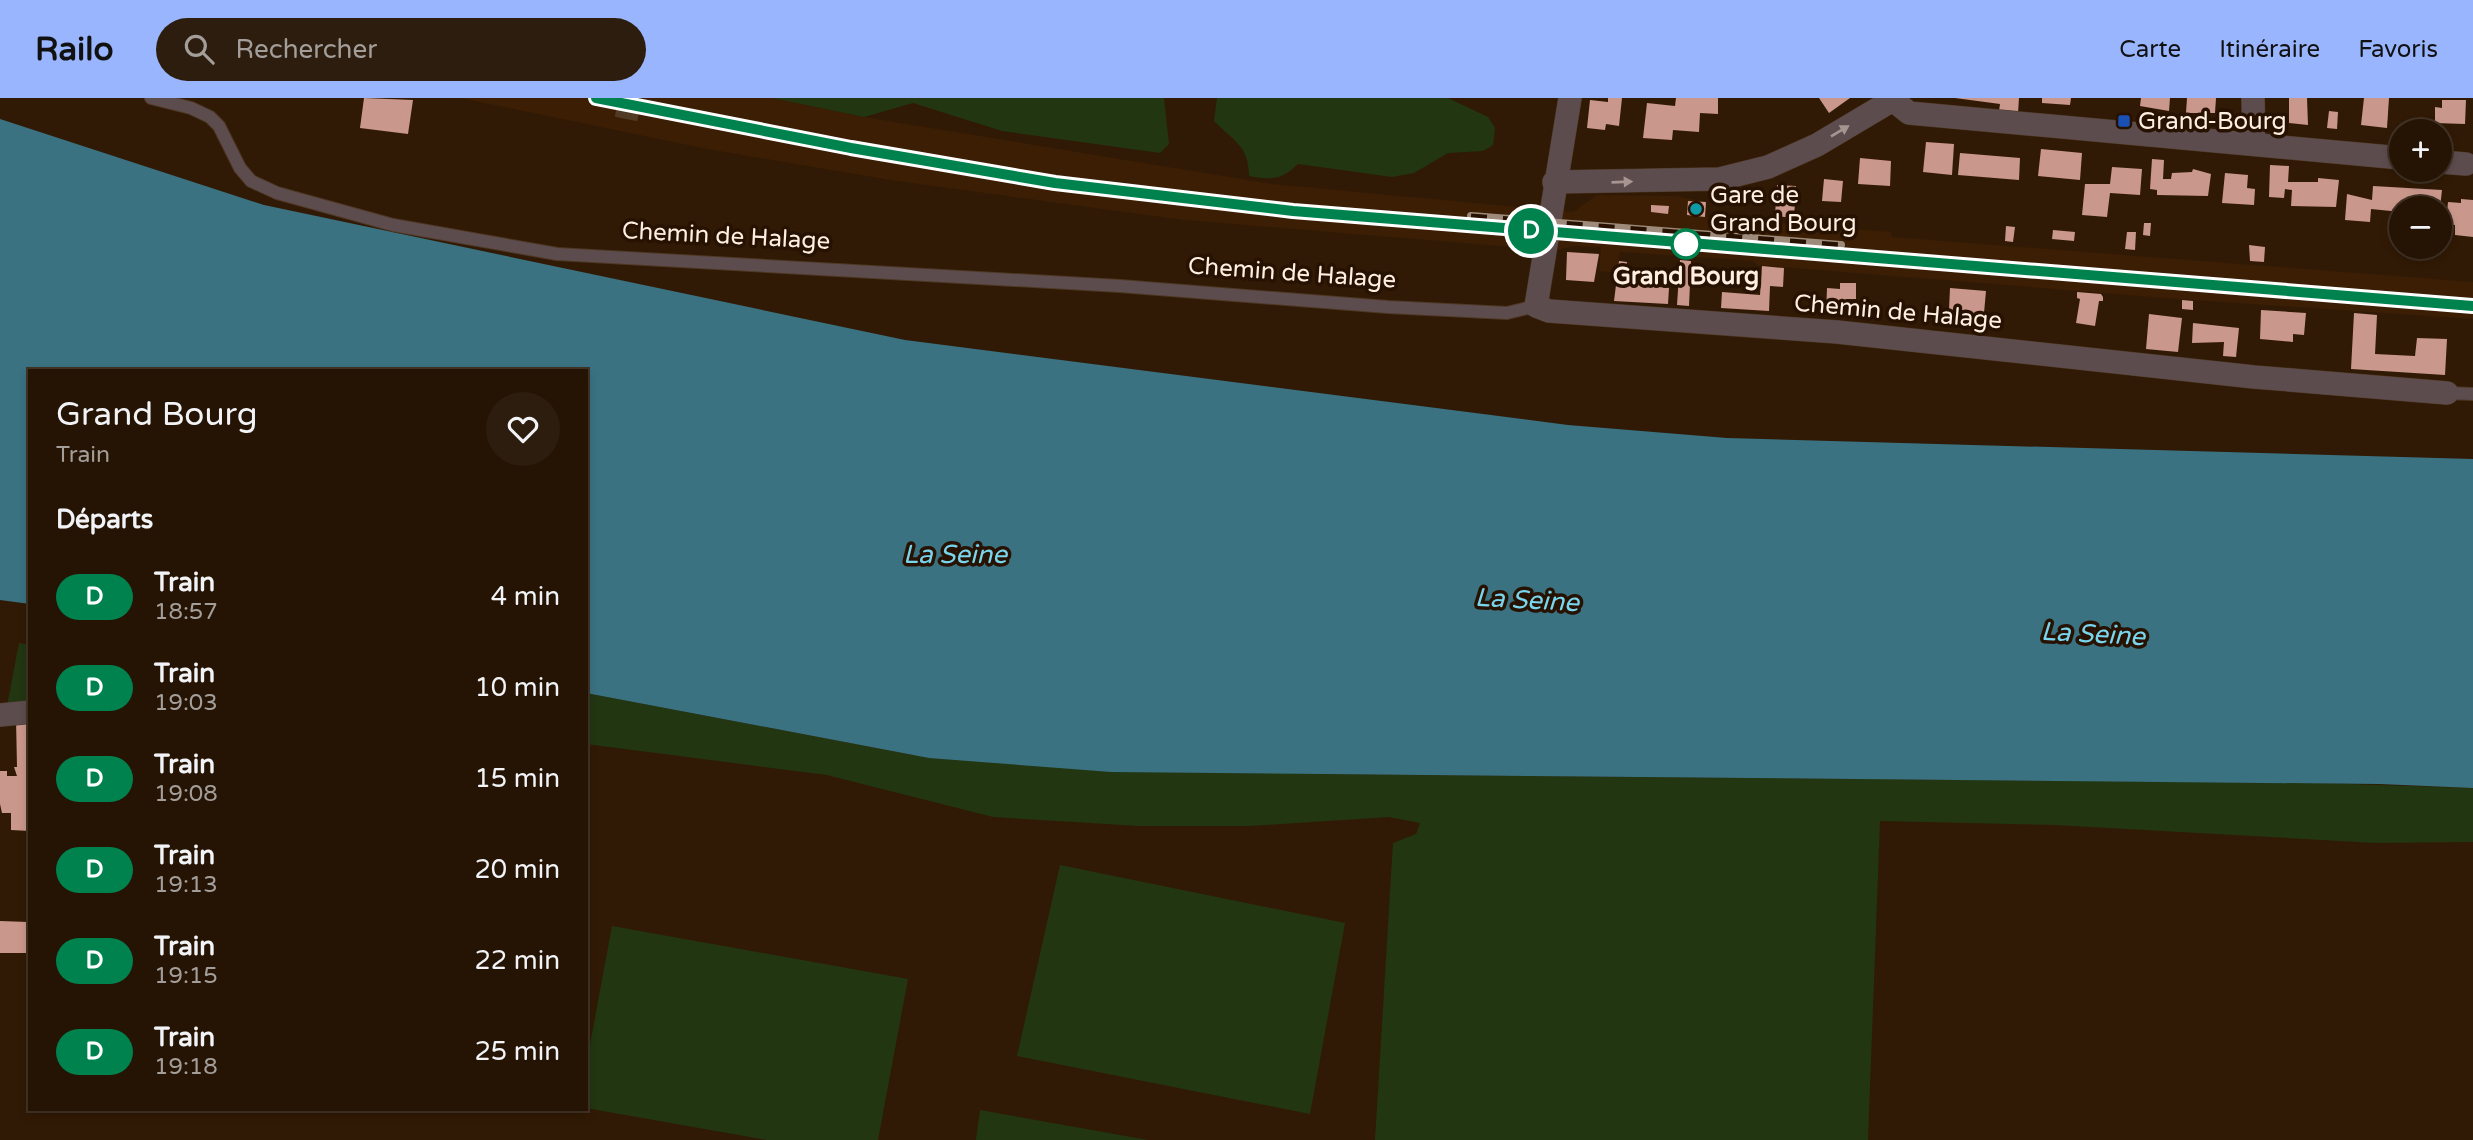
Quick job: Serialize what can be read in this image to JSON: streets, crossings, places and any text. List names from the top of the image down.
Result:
{
  "streets": {
    "street": ["Chemin de Halage"]
  },
  "water": ["La Seine"],
  "places": {
    "transit": ["Grand-Bourg"],
    "other": ["Gare de Grand Bourg", "Grand Bourg"]
  },
  "page": {
    "header": "Railo",
    "search": "Rechercher",
    "nav": ["Carte", "Itinéraire", "Favoris"],
    "on_map": "D",
    "map_buttons": ["+", "−"],
    "heading": [
      ["Grand Bourg", "Train"],
      "Départs"
    ],
    "list": [
      {
        "mark": "D",
        "name": "Train",
        "note": "18:57",
        "value": "4 min"
      },
      {
        "mark": "D",
        "name": "Train",
        "note": "19:03",
        "value": "10 min"
      },
      {
        "mark": "D",
        "name": "Train",
        "note": "19:08",
        "value": "15 min"
      },
      {
        "mark": "D",
        "name": "Train",
        "note": "19:13",
        "value": "20 min"
      },
      {
        "mark": "D",
        "name": "Train",
        "note": "19:15",
        "value": "22 min"
      },
      {
        "mark": "D",
        "name": "Train",
        "note": "19:18",
        "value": "25 min"
      }
    ]
  }
}
